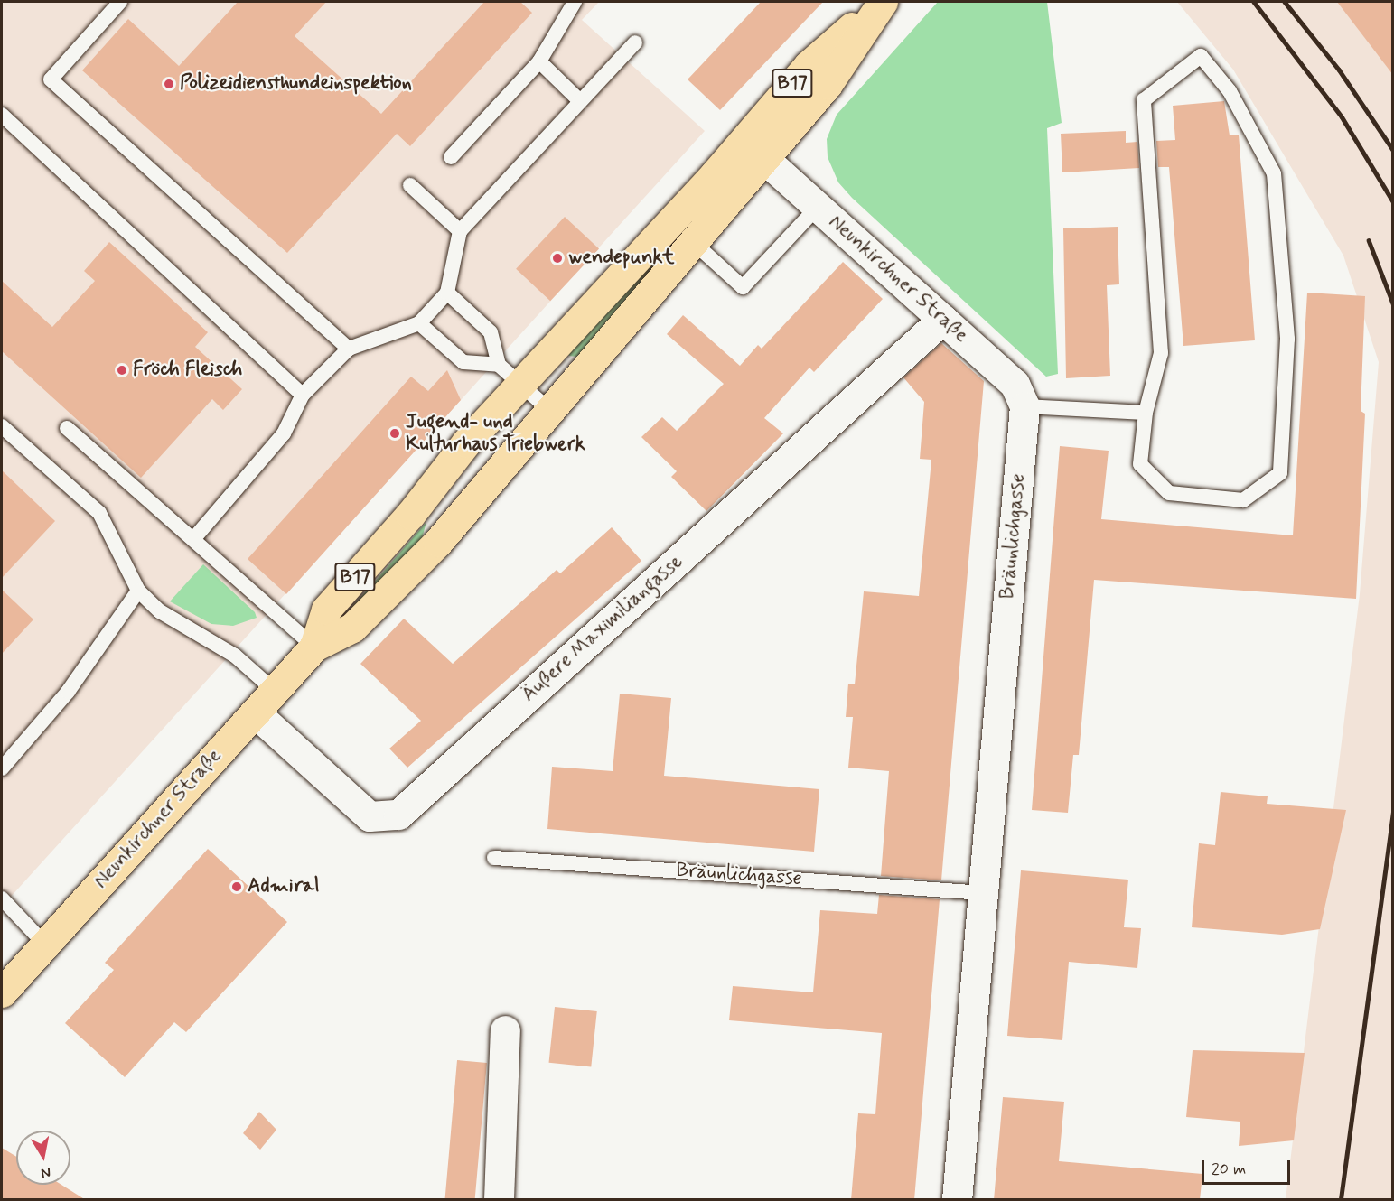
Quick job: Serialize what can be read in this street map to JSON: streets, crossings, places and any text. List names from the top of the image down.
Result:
{
  "streets": {
    "main road": ["B17", "Neunkirchner Straße"],
    "street": ["Bräunlichgasse", "Äußere Maximiliangasse"]
  },
  "crossings": [
    ["Neunkirchner Straße", "Bräunlichgasse"],
    ["Neunkirchner Straße", "Äußere Maximiliangasse"]
  ],
  "places": [
    "Polizeidiensthundeinspektion",
    "wendepunkt",
    "Fröch Fleisch",
    "Jugend- und Kulturhaus Triebwerk",
    "Admiral"
  ],
  "scale_bar": "20 m",
  "north": "bottom"
}
